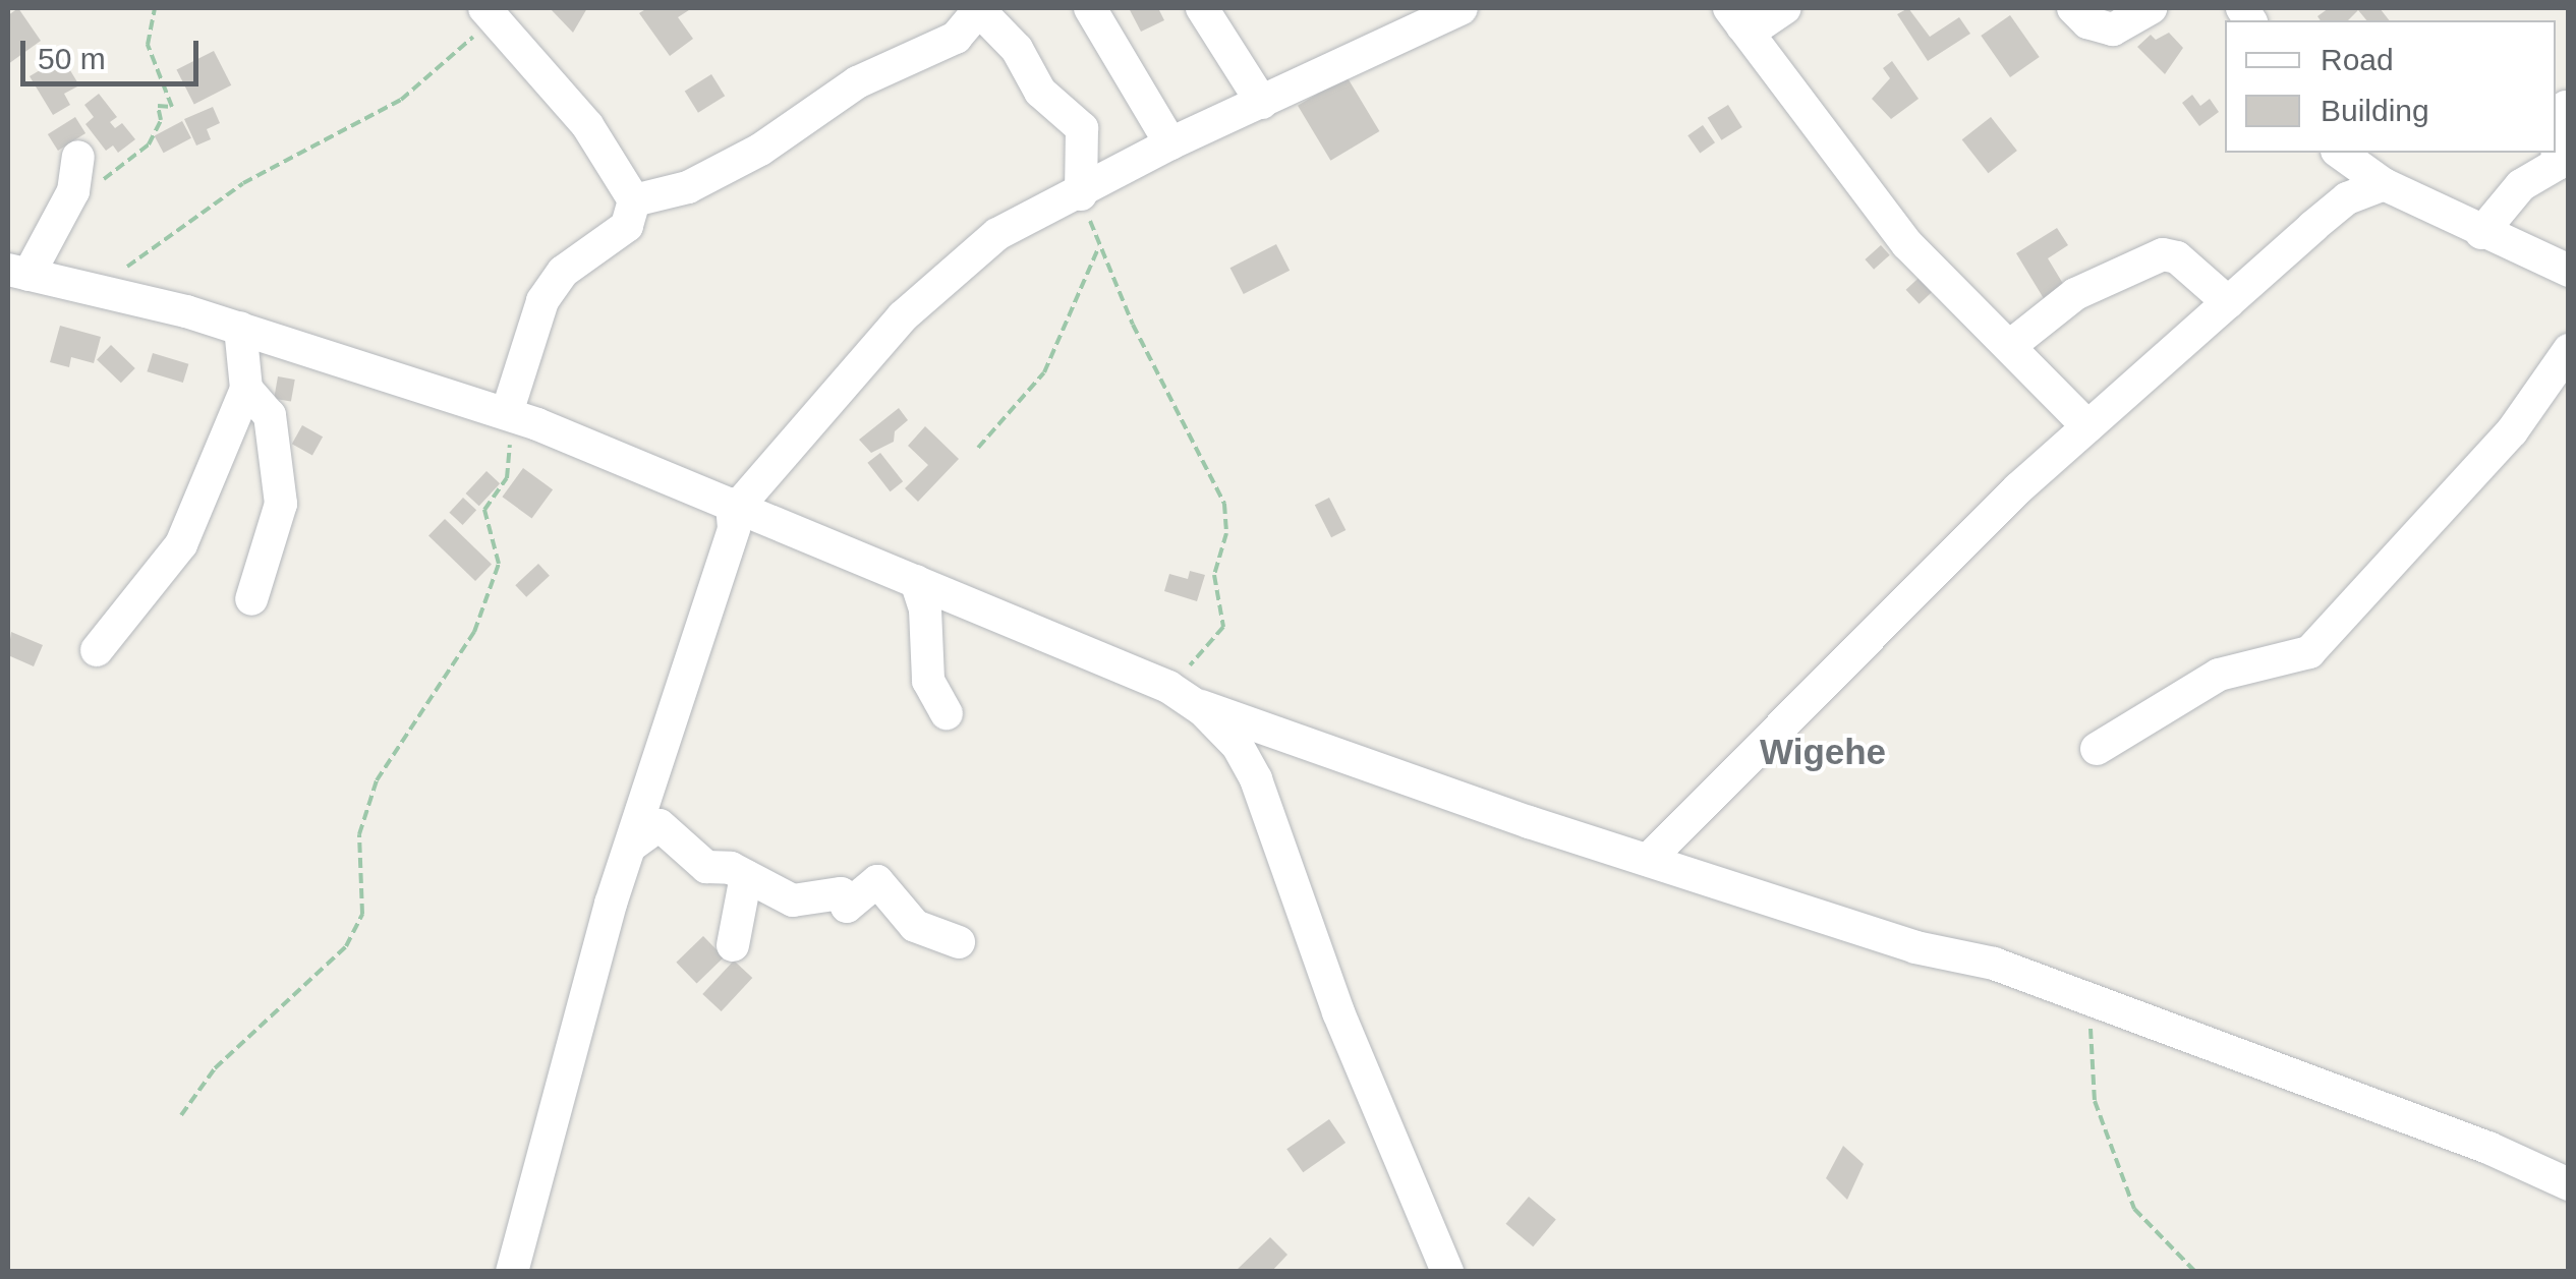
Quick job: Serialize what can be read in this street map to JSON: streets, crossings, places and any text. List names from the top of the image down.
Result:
{
  "districts": ["Wigehe"],
  "legend": ["Road", "Building"],
  "scale_bar": "50 m"
}
